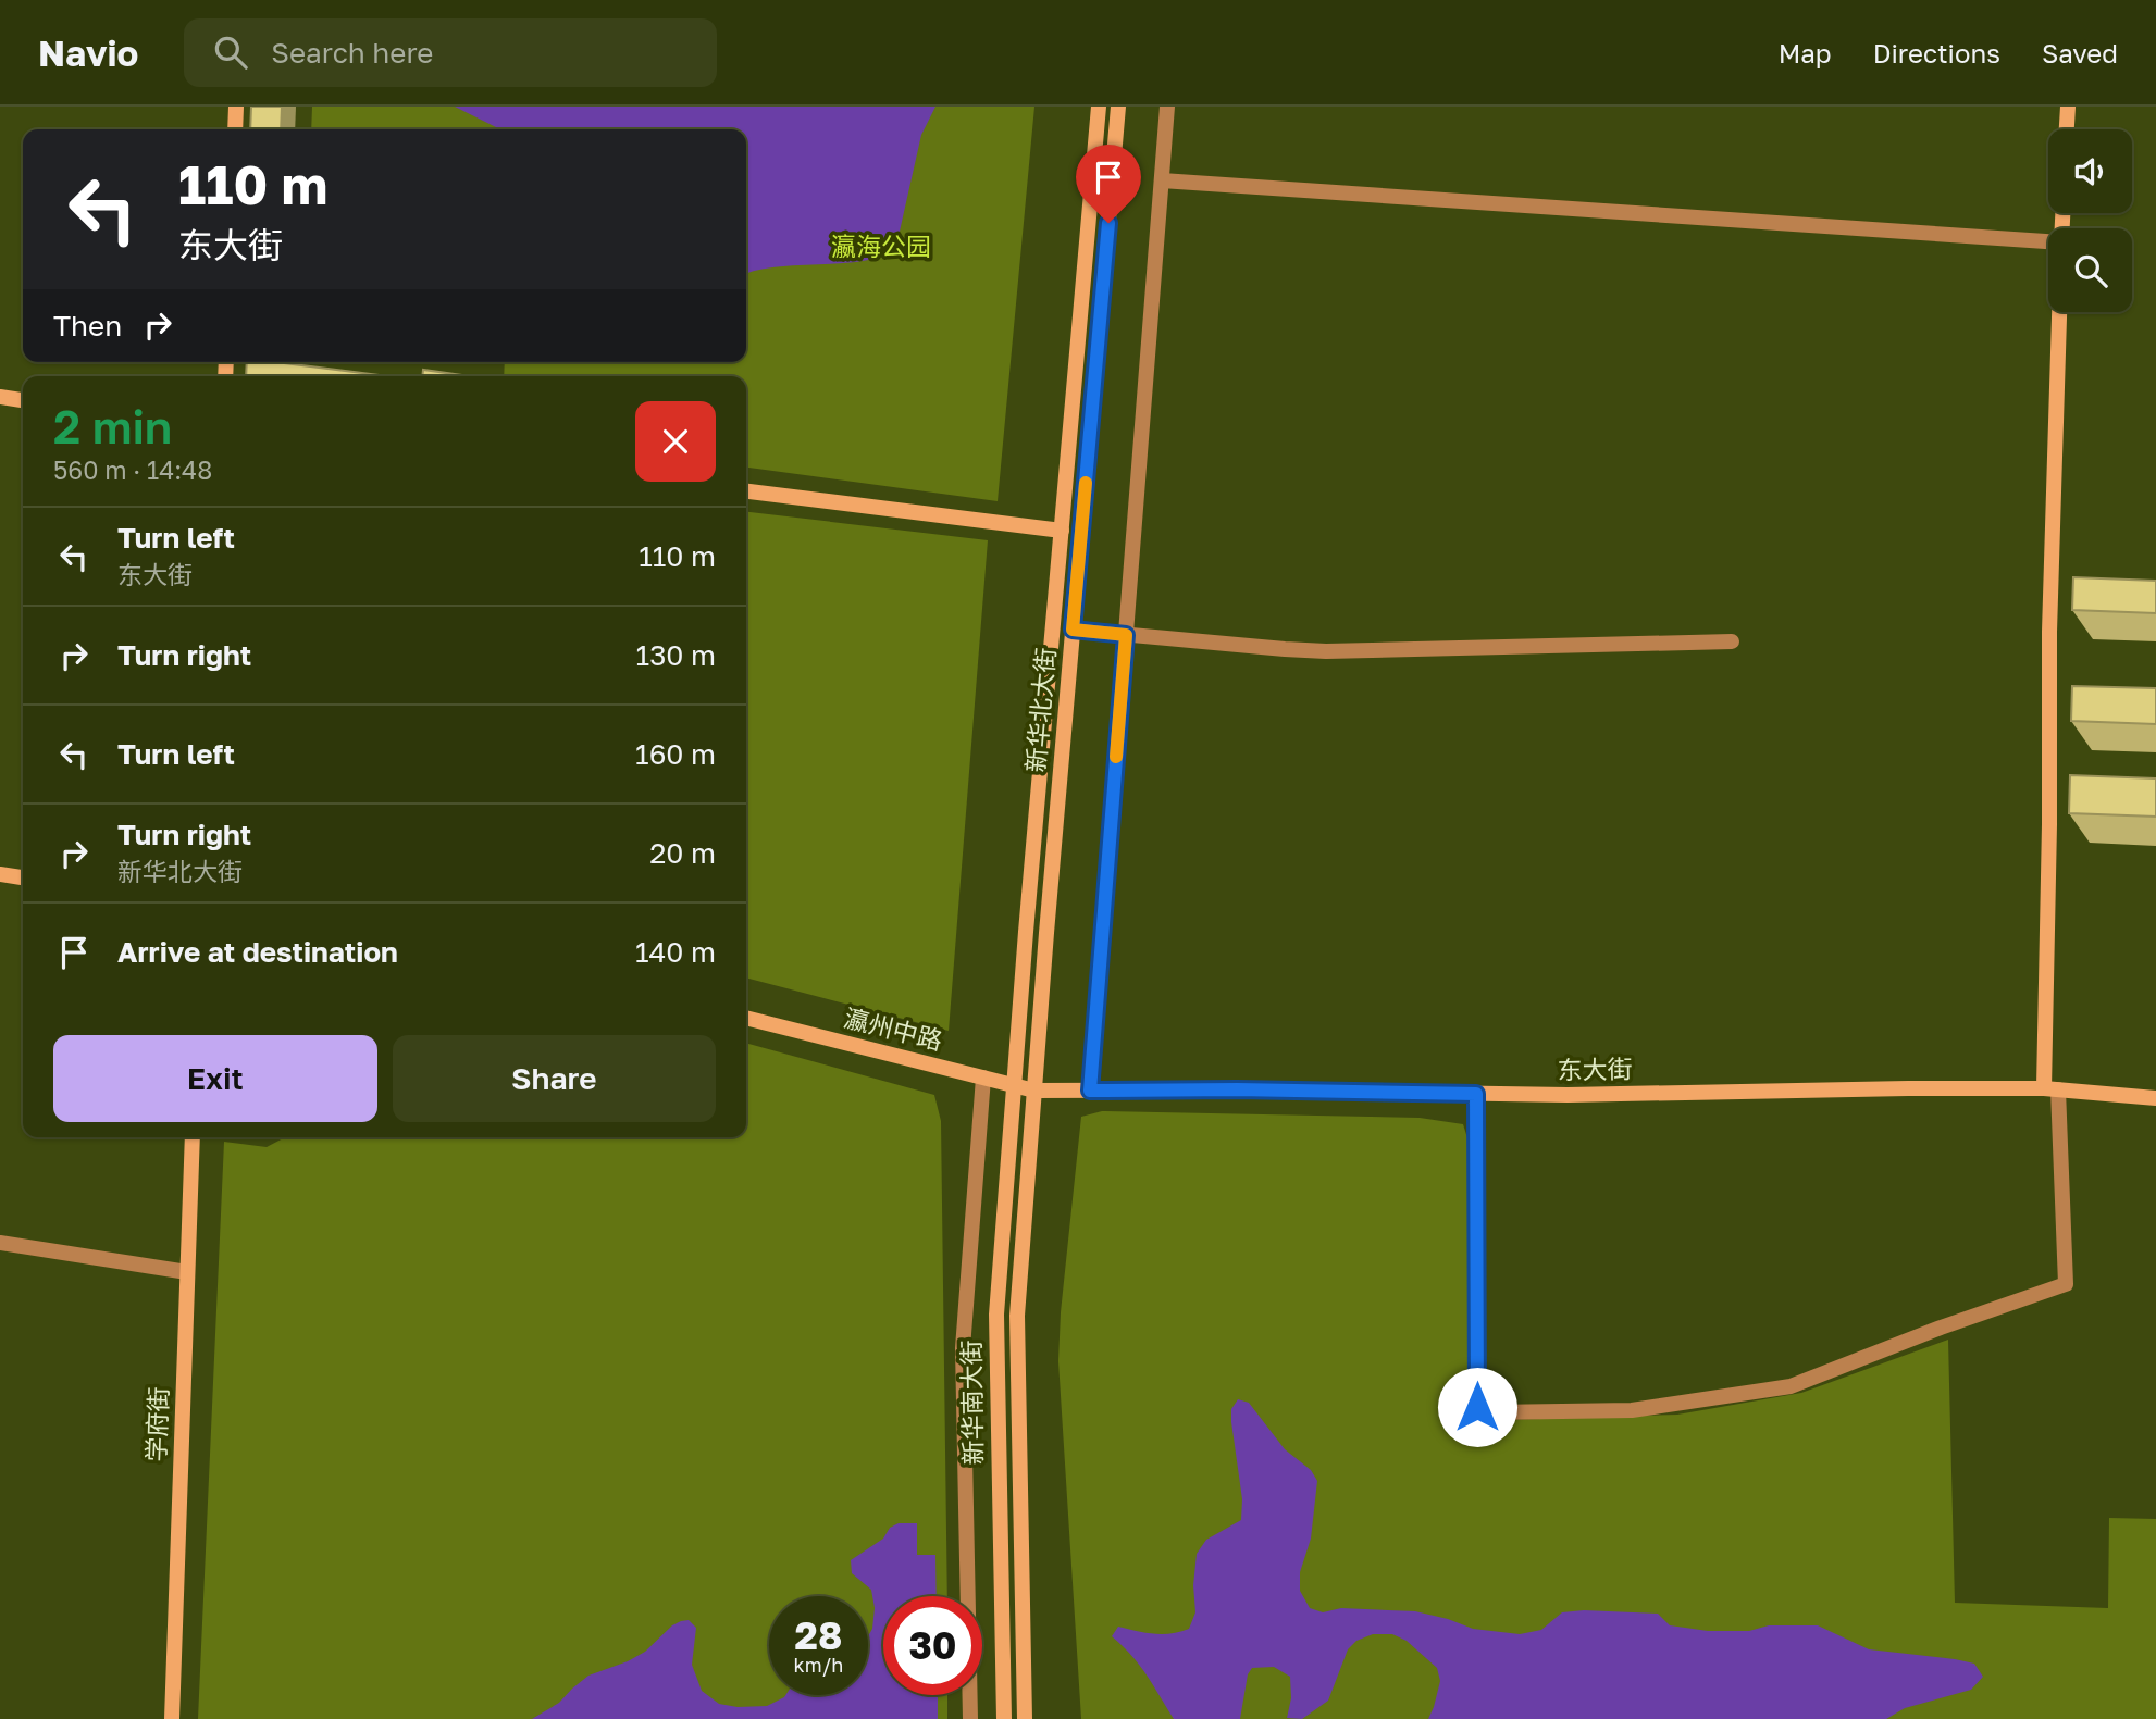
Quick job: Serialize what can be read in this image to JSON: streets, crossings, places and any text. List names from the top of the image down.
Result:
{
  "streets": {
    "main road": [
      "新华北大街",
      "瀛州中路",
      "东大街",
      "新华南大街",
      "学府街"
    ]
  },
  "crossings": [
    ["新华北大街", "瀛州中路"],
    ["新华北大街", "东大街"],
    ["新华北大街", "新华南大街"],
    ["瀛州中路", "东大街"],
    ["瀛州中路", "新华南大街"],
    ["东大街", "新华南大街"]
  ],
  "parks": ["瀛海公园"],
  "page": {
    "header": "Navio",
    "search": "Search here",
    "nav": ["Map", "Directions", "Saved"],
    "turn": ["110 m", "东大街"],
    "then": "Then",
    "heading": ["2 min", "560 m · 14:48"],
    "list": [
      {
        "name": "Turn left",
        "note": "东大街",
        "value": "110 m"
      },
      {
        "name": "Turn right",
        "value": "130 m"
      },
      {
        "name": "Turn left",
        "value": "160 m"
      },
      {
        "name": "Turn right",
        "note": "新华北大街",
        "value": "20 m"
      },
      {
        "name": "Arrive at destination",
        "value": "140 m"
      }
    ],
    "buttons": ["Exit", "Share"],
    "speed": "28 km/h",
    "limit": "30"
  }
}
